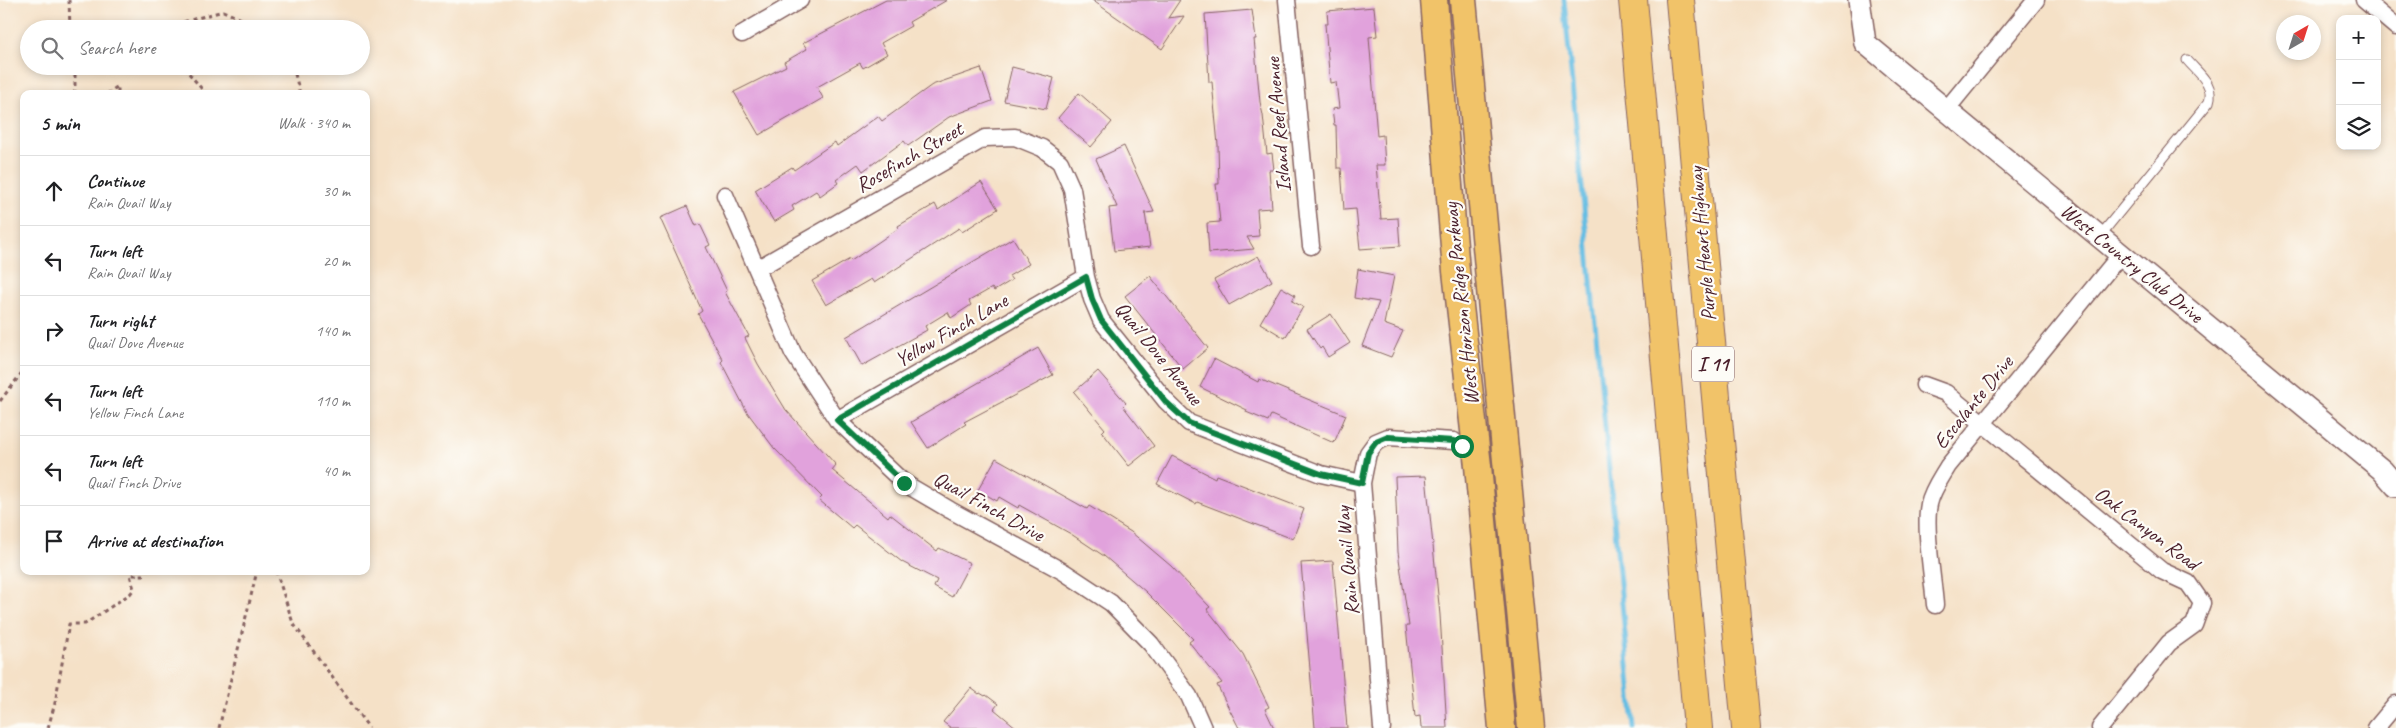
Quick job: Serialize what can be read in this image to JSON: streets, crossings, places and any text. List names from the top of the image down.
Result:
{
  "streets": {
    "highway": ["Purple Heart Highway", "I 11"],
    "main road": ["West Horizon Ridge Parkway"],
    "street": [
      "Island Reef Avenue",
      "Rosefinch Street",
      "West Country Club Drive",
      "Yellow Finch Lane",
      "Quail Dove Avenue",
      "Escalante Drive",
      "Quail Finch Drive",
      "Oak Canyon Road",
      "Rain Quail Way"
    ]
  },
  "crossings": [
    ["Rosefinch Street", "Quail Dove Avenue"],
    ["Rosefinch Street", "Quail Finch Drive"],
    ["West Country Club Drive", "Escalante Drive"],
    ["West Horizon Ridge Parkway", "Rain Quail Way"],
    ["Yellow Finch Lane", "Quail Dove Avenue"],
    ["Yellow Finch Lane", "Quail Finch Drive"],
    ["Quail Dove Avenue", "Rain Quail Way"],
    ["Escalante Drive", "Oak Canyon Road"]
  ],
  "north": "top right",
  "page": {
    "map_buttons": ["+", "−"],
    "search": "Search here",
    "heading": ["5 min", "Walk · 340 m"],
    "list": [
      ["Continue", "Rain Quail Way", "30 m"],
      ["Turn left", "Rain Quail Way", "20 m"],
      ["Turn right", "Quail Dove Avenue", "140 m"],
      ["Turn left", "Yellow Finch Lane", "110 m"],
      ["Turn left", "Quail Finch Drive", "40 m"],
      "Arrive at destination"
    ]
  }
}
